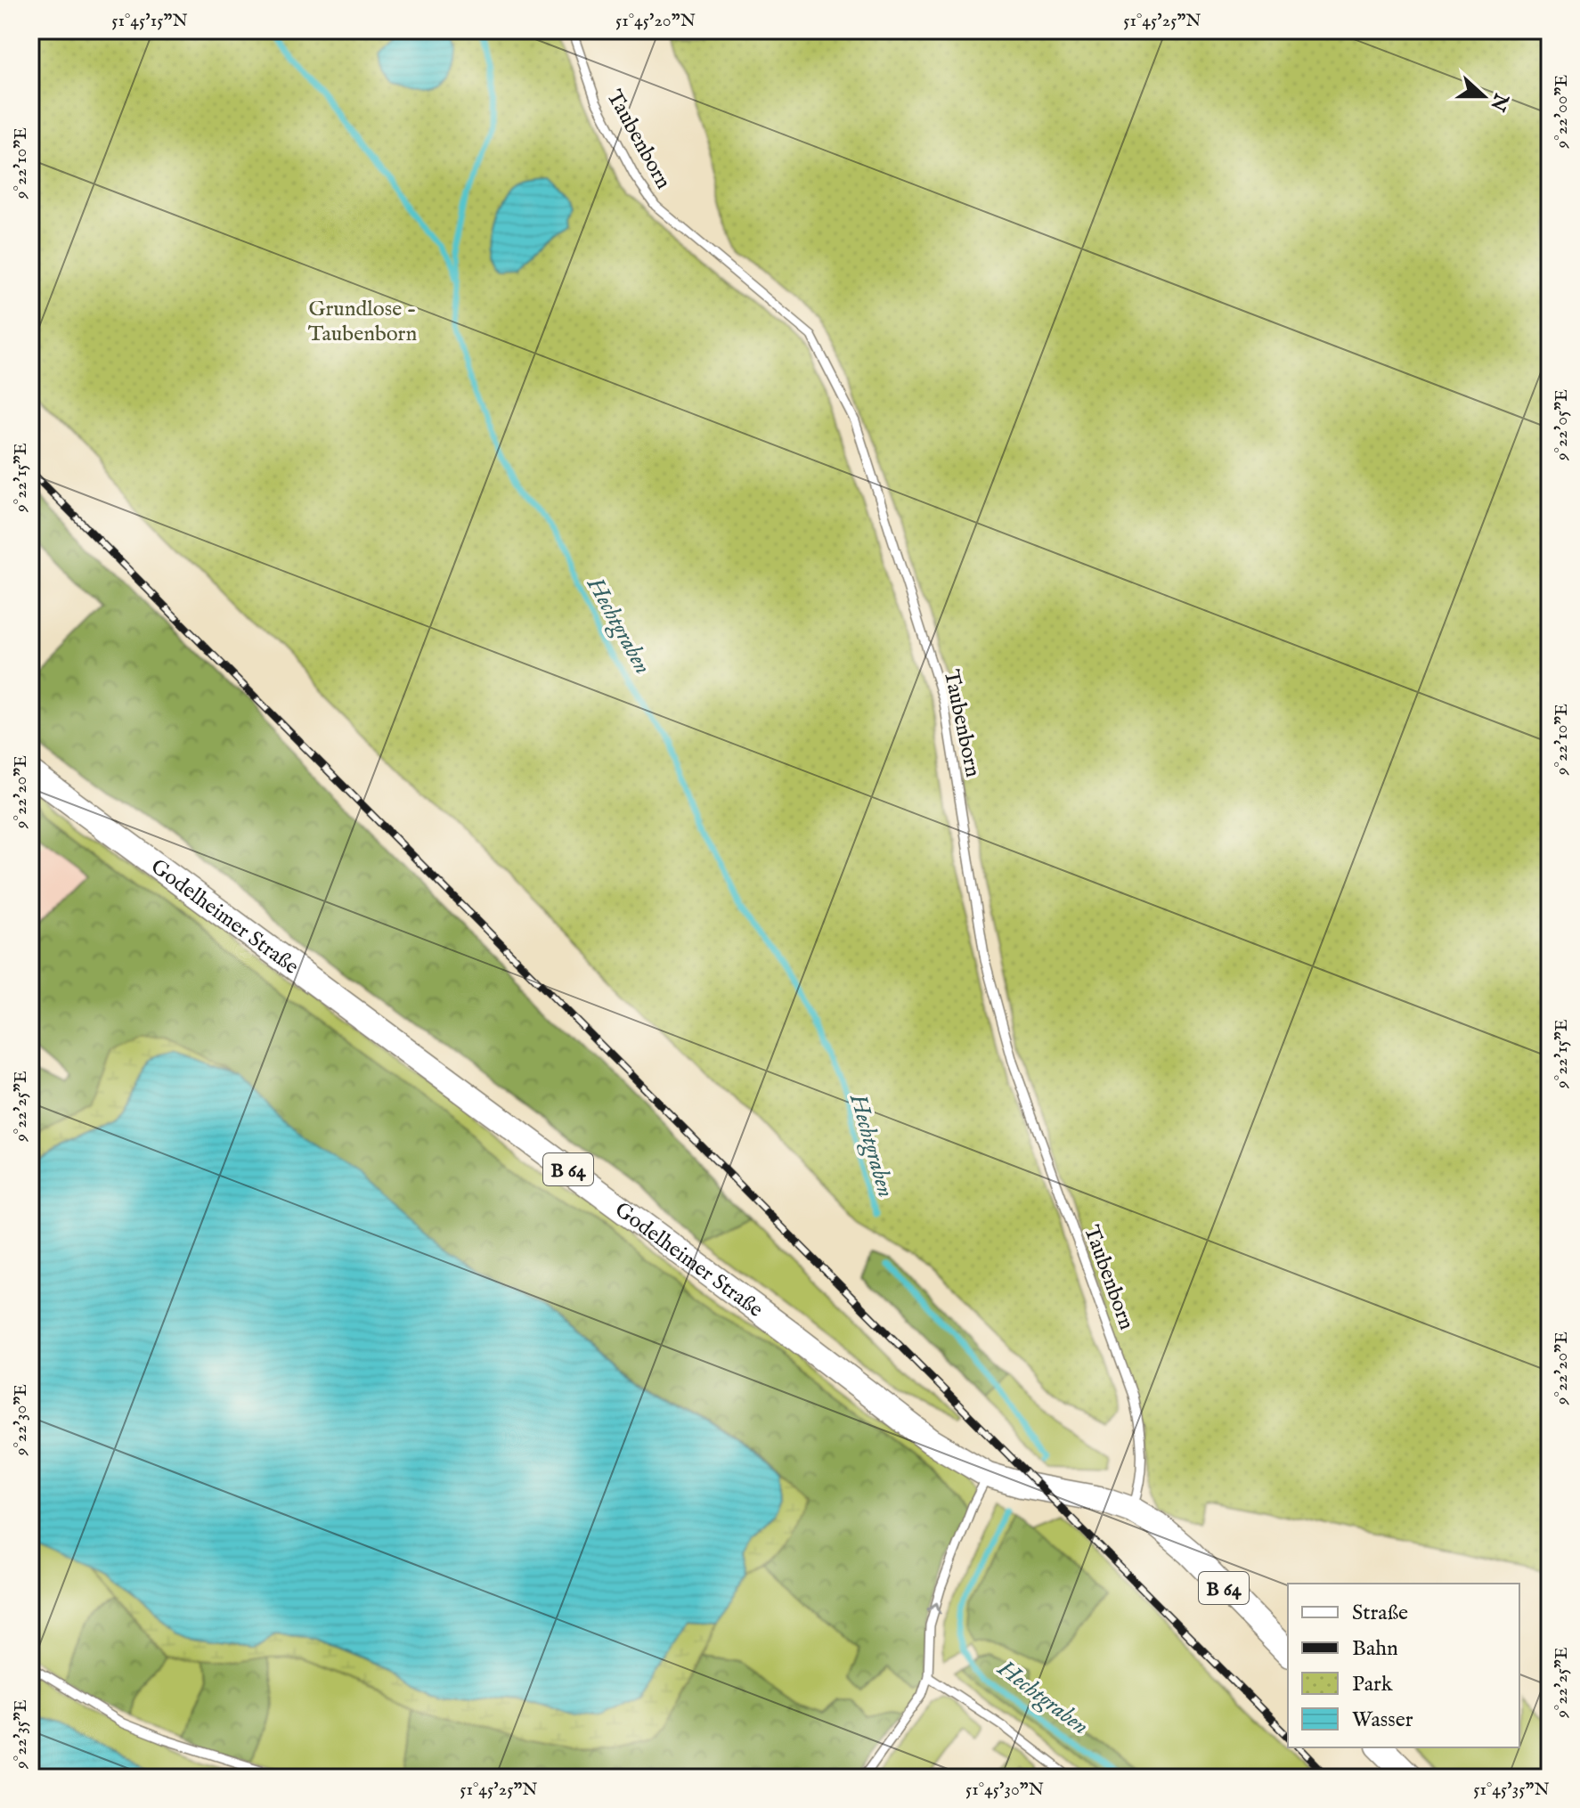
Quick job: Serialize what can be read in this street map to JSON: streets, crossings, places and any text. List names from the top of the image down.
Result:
{
  "streets": {
    "main road": ["Godelheimer Straße", "B 64"],
    "lane": ["Taubenborn"]
  },
  "crossings": [
    ["Taubenborn", "Godelheimer Straße"]
  ],
  "water": ["Hechtgraben"],
  "parks": ["Grundlose - Taubenborn"],
  "legend": [
    "Straße",
    "Bahn",
    "Park",
    "Wasser"
  ],
  "north": "right",
  "coordinates": [
    "51°45'15\"N",
    "51°45'20\"N",
    "51°45'25\"N",
    "9°22'00\"E",
    "9°22'10\"E",
    "9°22'05\"E",
    "9°22'15\"E",
    "9°22'20\"E",
    "9°22'25\"E",
    "9°22'30\"E",
    "9°22'35\"E",
    "51°45'30\"N",
    "51°45'35\"N"
  ]
}
